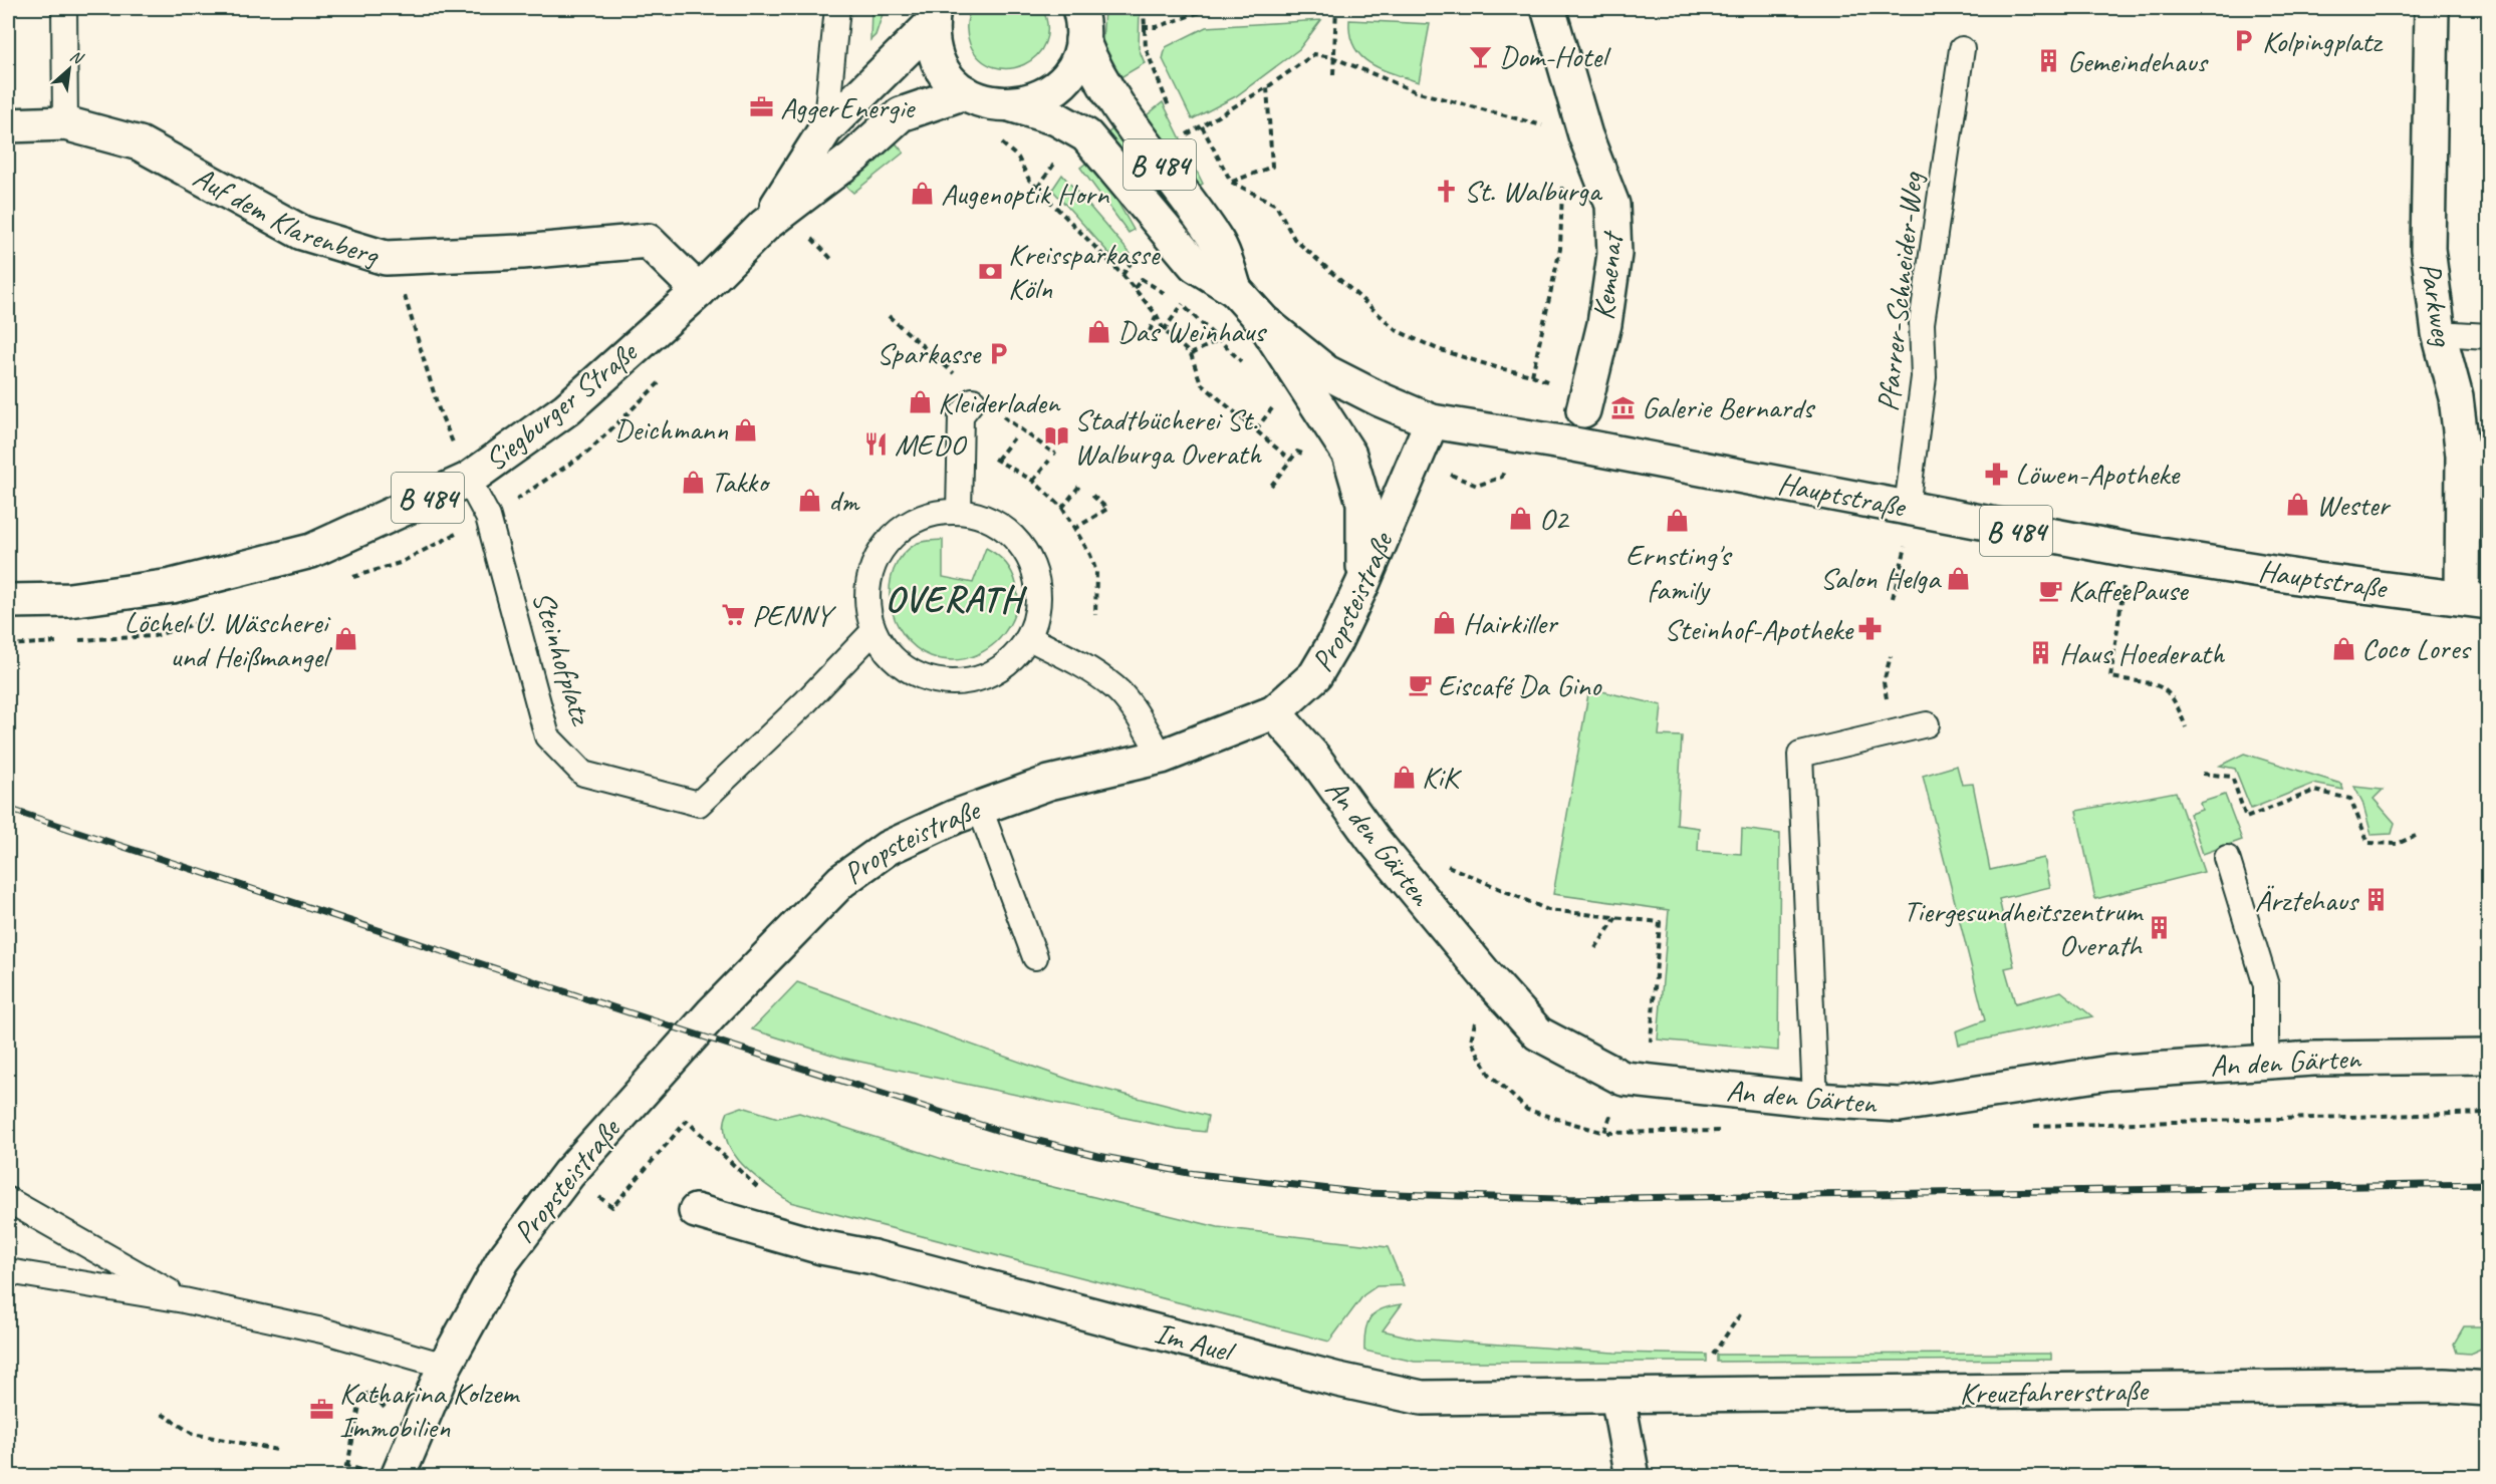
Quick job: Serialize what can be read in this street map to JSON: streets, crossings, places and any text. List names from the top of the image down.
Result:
{
  "streets": {
    "street": [
      "B 484",
      "Auf dem Klarenberg",
      "Kemenat",
      "Parkweg",
      "Siegburger Straße",
      "Hauptstraße",
      "Propsteistraße",
      "An den Gärten",
      "Im Auel",
      "Kreuzfahrerstraße"
    ],
    "lane": ["Pfarrer-Schneider-Weg", "Steinhofplatz"]
  },
  "crossings": [
    ["B 484", "Siegburger Straße"],
    ["B 484", "Hauptstraße"],
    ["Auf dem Klarenberg", "Siegburger Straße"],
    ["Pfarrer-Schneider-Weg", "Hauptstraße"],
    ["Parkweg", "Hauptstraße"],
    ["Siegburger Straße", "Steinhofplatz"],
    ["Hauptstraße", "Propsteistraße"],
    ["Propsteistraße", "An den Gärten"],
    ["Im Auel", "Kreuzfahrerstraße"]
  ],
  "districts": ["OVERATH"],
  "places": {
    "parking": ["Kolpingplatz", "Sparkasse"],
    "bar": ["Dom-Hotel"],
    "building": [
      "Gemeindehaus",
      "Haus Hoederath",
      "Ärztehaus",
      "Tiergesundheitszentrum Overath"
    ],
    "office": ["AggerEnergie", "Katharina Kolzem Immobilien"],
    "church": ["St. Walburga"],
    "shop": [
      "Augenoptik Horn",
      "Das Weinhaus",
      "Kleiderladen",
      "Deichmann",
      "Takko",
      "dm",
      "Wester",
      "O2",
      "Ernsting's family",
      "Salon Helga",
      "Hairkiller",
      "Löchel U. Wäscherei und Heißmangel",
      "Coco Lores",
      "KiK"
    ],
    "bank": ["Kreissparkasse Köln"],
    "museum": ["Galerie Bernards"],
    "library": ["Stadtbücherei St. Walburga Overath"],
    "restaurant": ["MEDO"],
    "pharmacy": ["Löwen-Apotheke", "Steinhof-Apotheke"],
    "cafe": ["KaffeePause", "Eiscafé Da Gino"],
    "supermarket": ["PENNY"]
  },
  "north": "top right"
}
